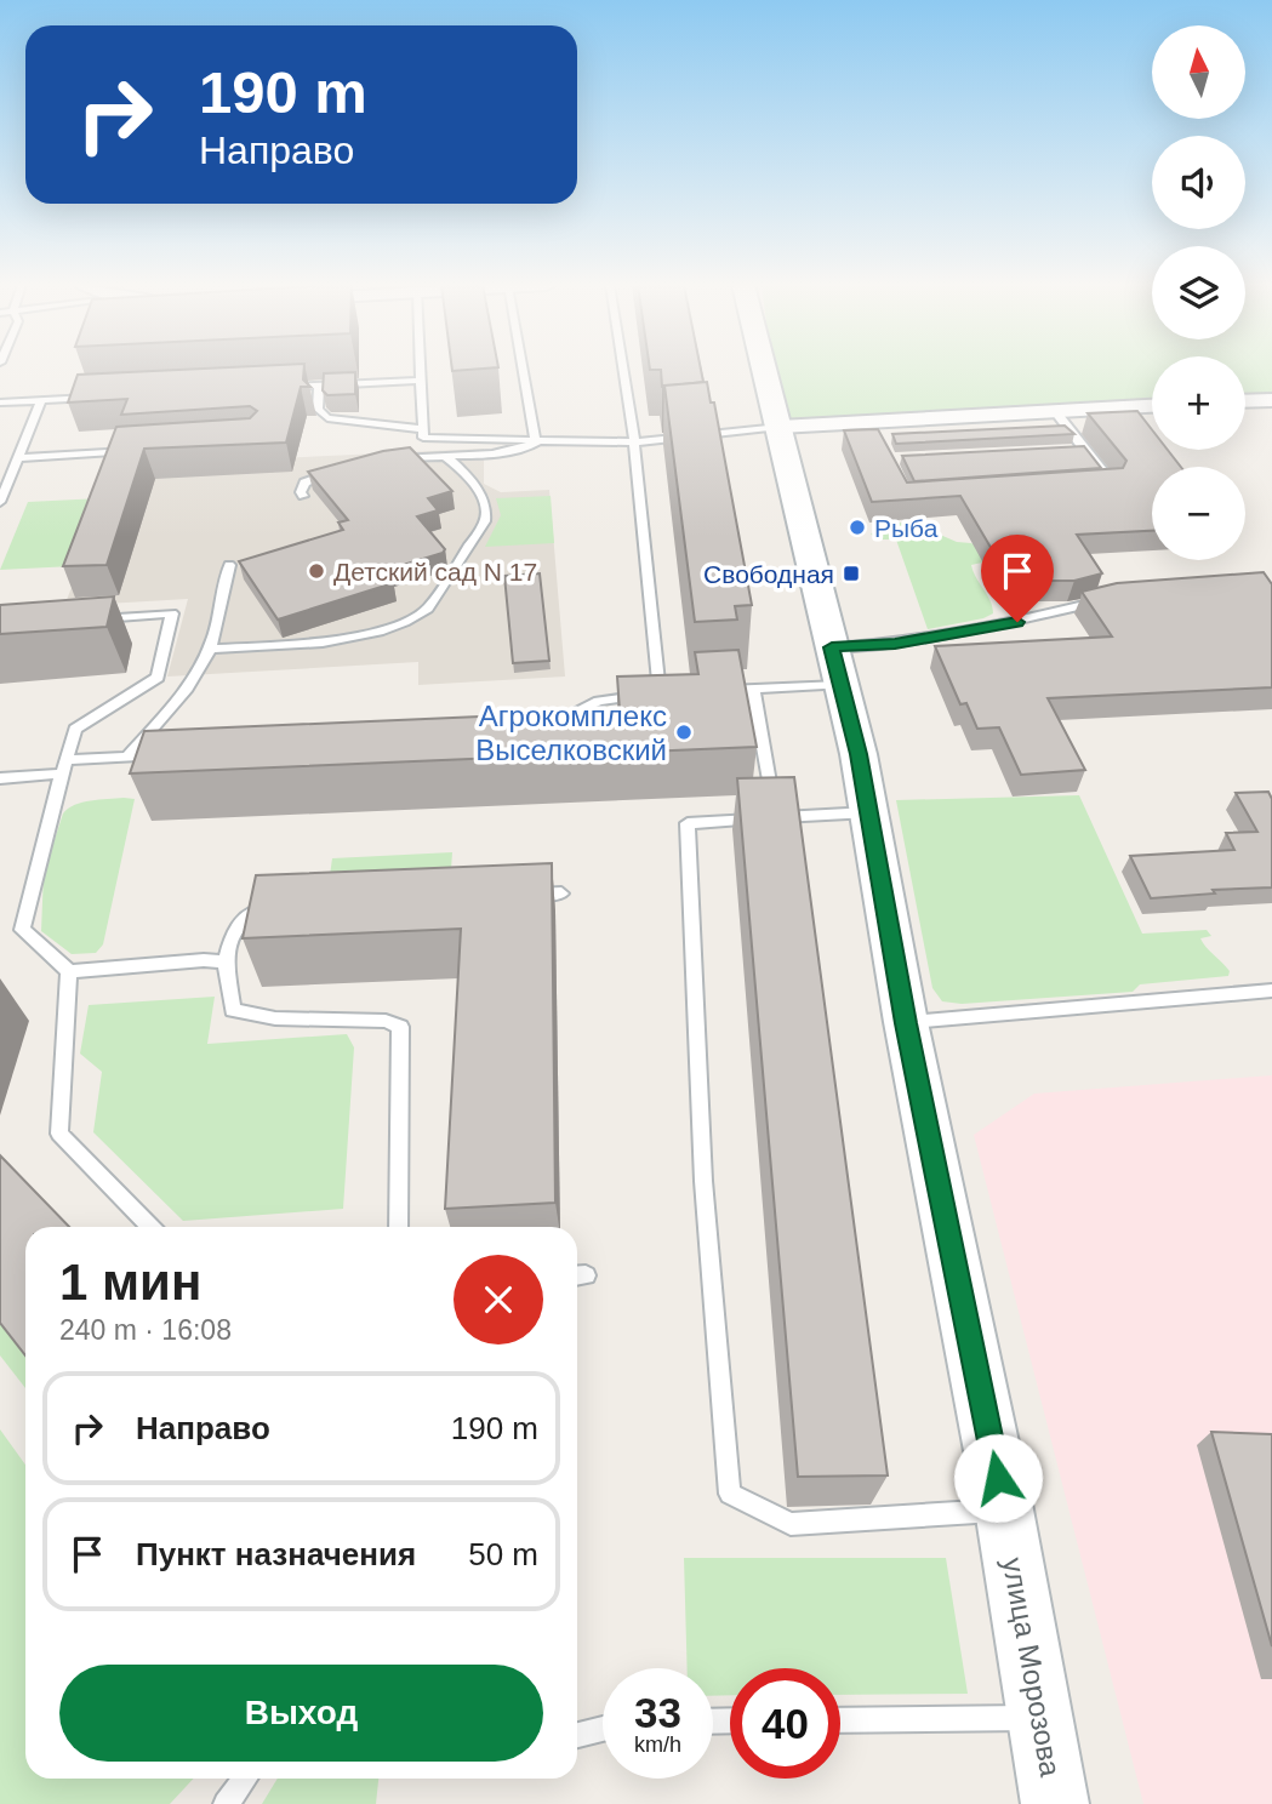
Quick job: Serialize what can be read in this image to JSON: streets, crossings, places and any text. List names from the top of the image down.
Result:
{
  "streets": {
    "street": ["улица Морозова"]
  },
  "places": {
    "other": ["Рыба", "Детский сад N 17", "Агрокомплекс Выселковский"],
    "transit": ["Свободная"]
  },
  "north": "top",
  "page": {
    "map_buttons": ["+", "−"],
    "turn": ["190 m", "Направо"],
    "heading": ["1 мин", "240 m · 16:08"],
    "list": [
      {
        "name": "Направо",
        "value": "190 m"
      },
      {
        "name": "Пункт назначения",
        "value": "50 m"
      }
    ],
    "buttons": "Выход",
    "speed": "33 km/h",
    "limit": "40"
  }
}
